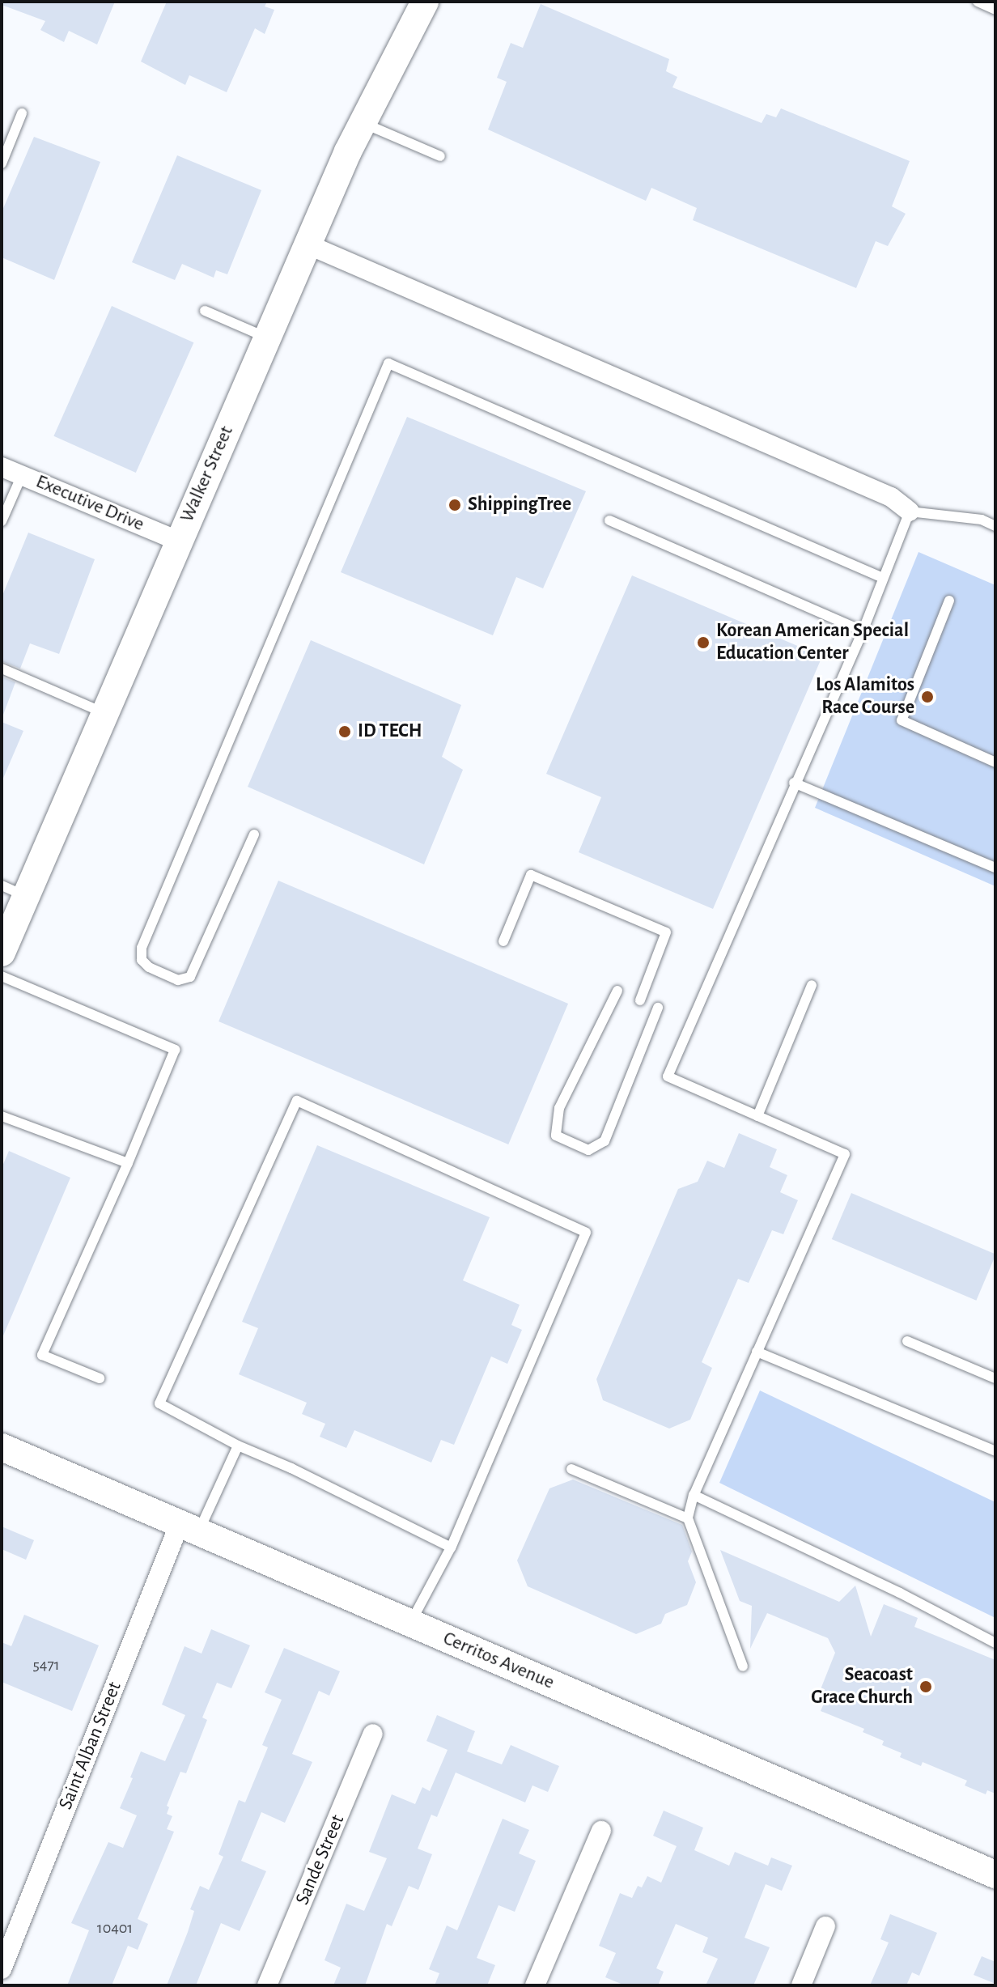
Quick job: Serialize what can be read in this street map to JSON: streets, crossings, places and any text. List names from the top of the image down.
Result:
{
  "streets": {
    "main road": ["Walker Street", "Cerritos Avenue"],
    "street": ["Executive Drive", "Saint Alban Street", "Sande Street"]
  },
  "crossings": [
    ["Walker Street", "Executive Drive"],
    ["Cerritos Avenue", "Saint Alban Street"]
  ],
  "places": [
    "ShippingTree",
    "Korean American Special Education Center",
    "Los Alamitos Race Course",
    "ID TECH",
    "Seacoast Grace Church"
  ],
  "house_numbers": ["5471", "10401"]
}
